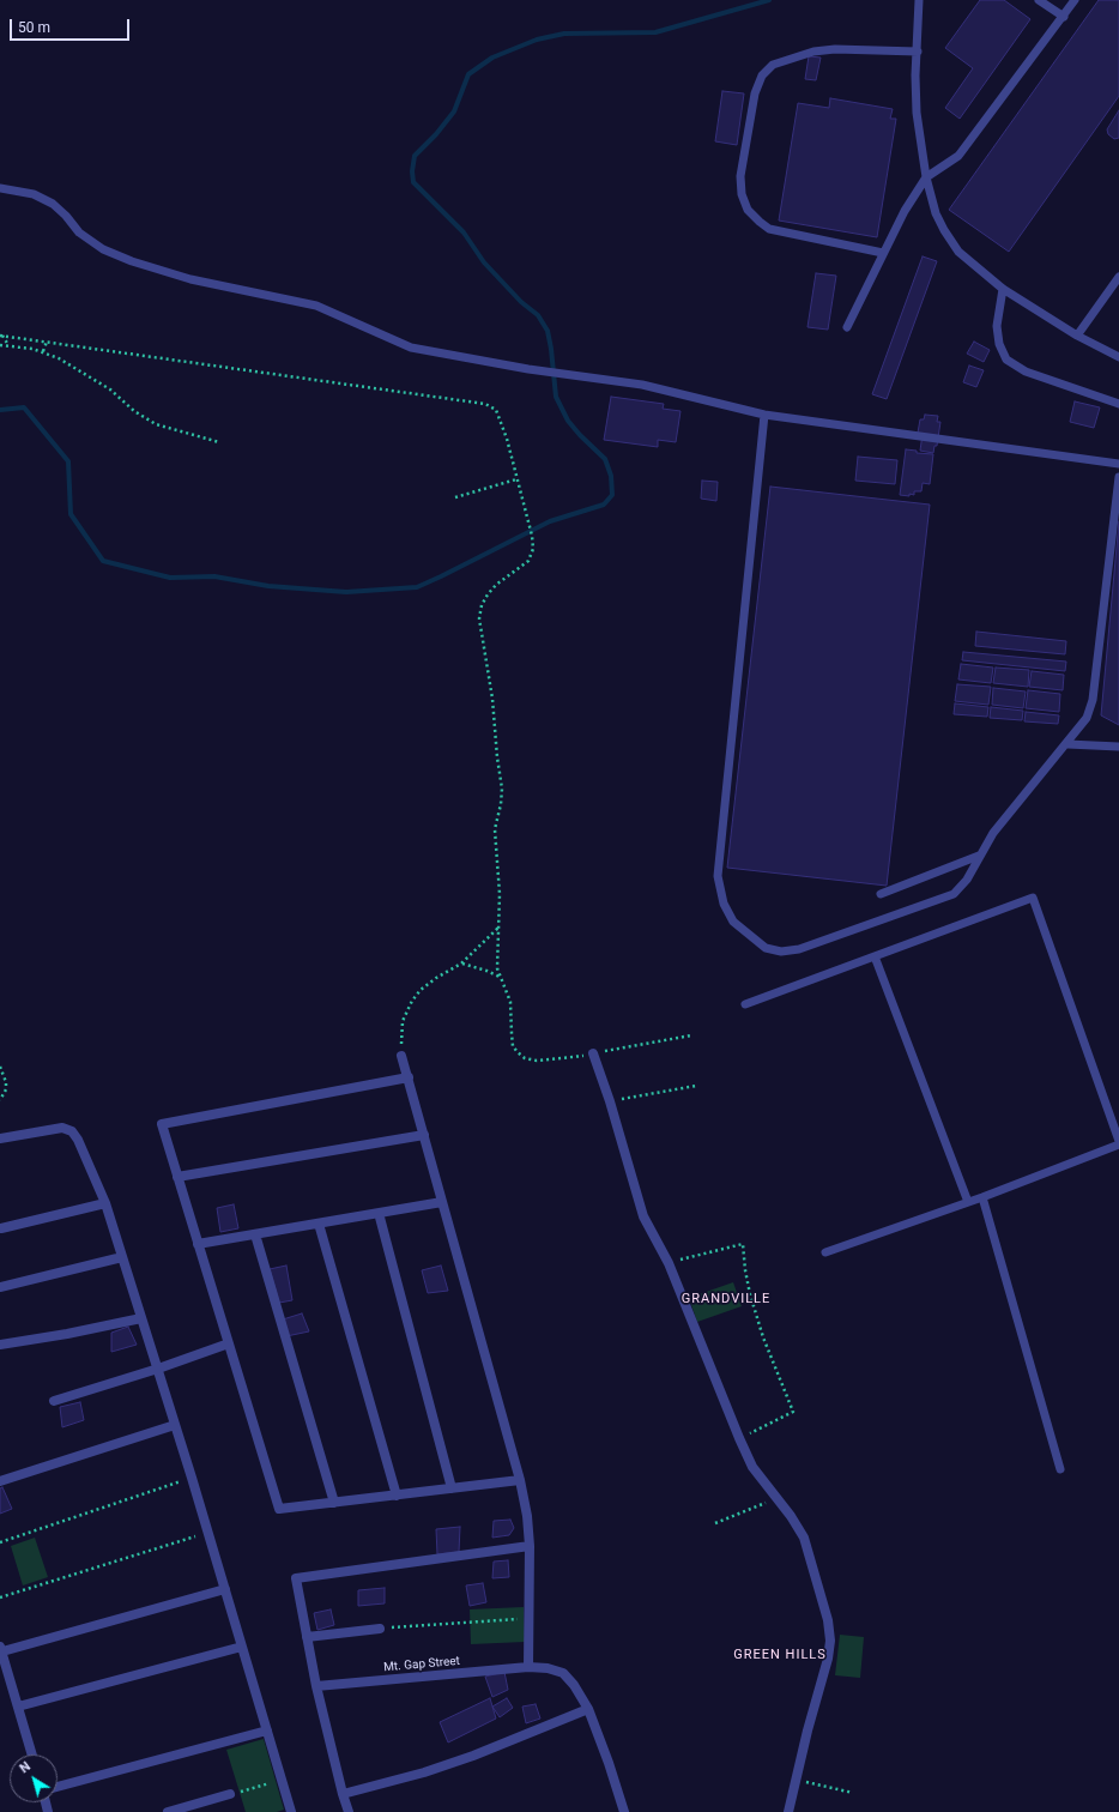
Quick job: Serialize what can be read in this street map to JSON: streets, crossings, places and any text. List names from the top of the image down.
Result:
{
  "streets": {
    "street": ["Mt. Gap Street"]
  },
  "districts": ["GRANDVILLE", "GREEN HILLS"],
  "scale_bar": "50 m",
  "north": "top left"
}
